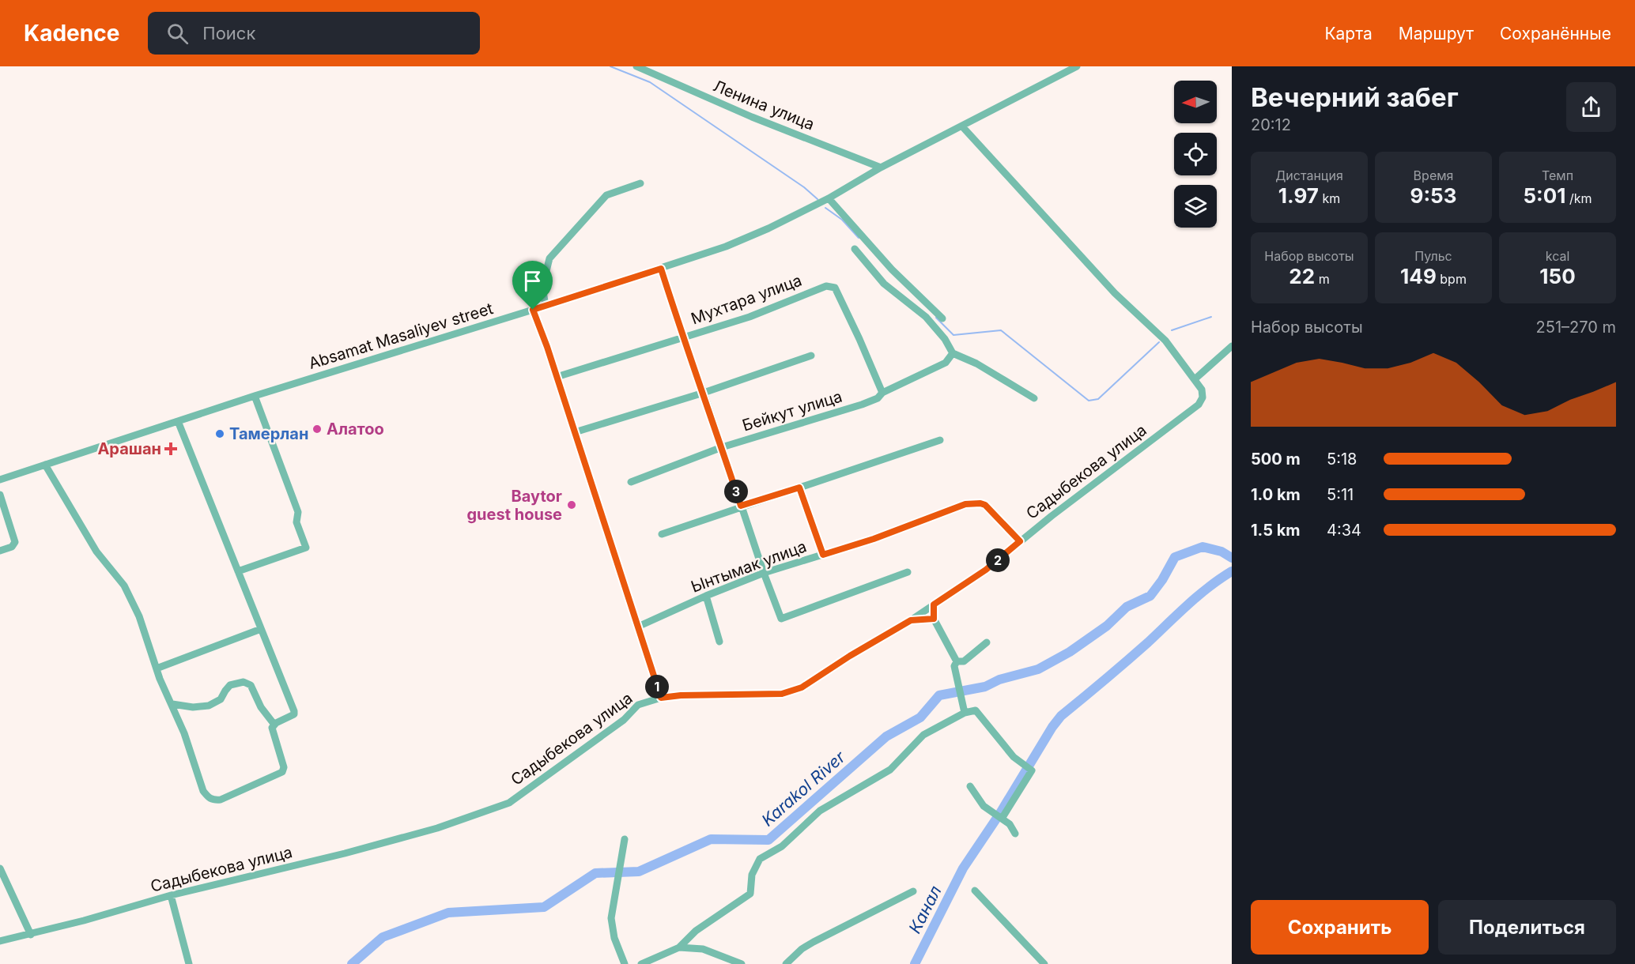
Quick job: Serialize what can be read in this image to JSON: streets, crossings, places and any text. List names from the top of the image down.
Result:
{
  "streets": {
    "street": [
      "Ленина улица",
      "Мухтара улица",
      "Absamat Masaliyev street",
      "Бейкут улица",
      "Садыбекова улица",
      "Ынтымак улица"
    ]
  },
  "crossings": [
    ["Ленина улица", "Absamat Masaliyev street"],
    ["Мухтара улица", "Бейкут улица"],
    ["Absamat Masaliyev street", "Садыбекова улица"],
    ["Садыбекова улица", "Ынтымак улица"]
  ],
  "water": ["Karakol River", "Канал"],
  "places": {
    "other": ["Алатоо", "Тамерлан", "Baytor guest house"],
    "health": ["Арашан"]
  },
  "north": "left",
  "page": {
    "header": "Kadence",
    "search": "Поиск",
    "nav": ["Карта", "Маршрут", "Сохранённые"],
    "heading": ["Вечерний забег", "20:12"],
    "stats": [
      ["Дистанция", "1.97 km"],
      ["Время", "9:53"],
      ["Темп", "5:01 /km"],
      ["Набор высоты", "22 m"],
      ["Пульс", "149 bpm"],
      ["kcal", "150"]
    ],
    "chart": ["Набор высоты", "251–270 m"],
    "list": [
      {
        "name": "500 m",
        "note": "5:18"
      },
      {
        "name": "1.0 km",
        "note": "5:11"
      },
      {
        "name": "1.5 km",
        "note": "4:34"
      }
    ],
    "pins": ["3", "2", "1"],
    "buttons": ["Сохранить", "Поделиться"]
  }
}
